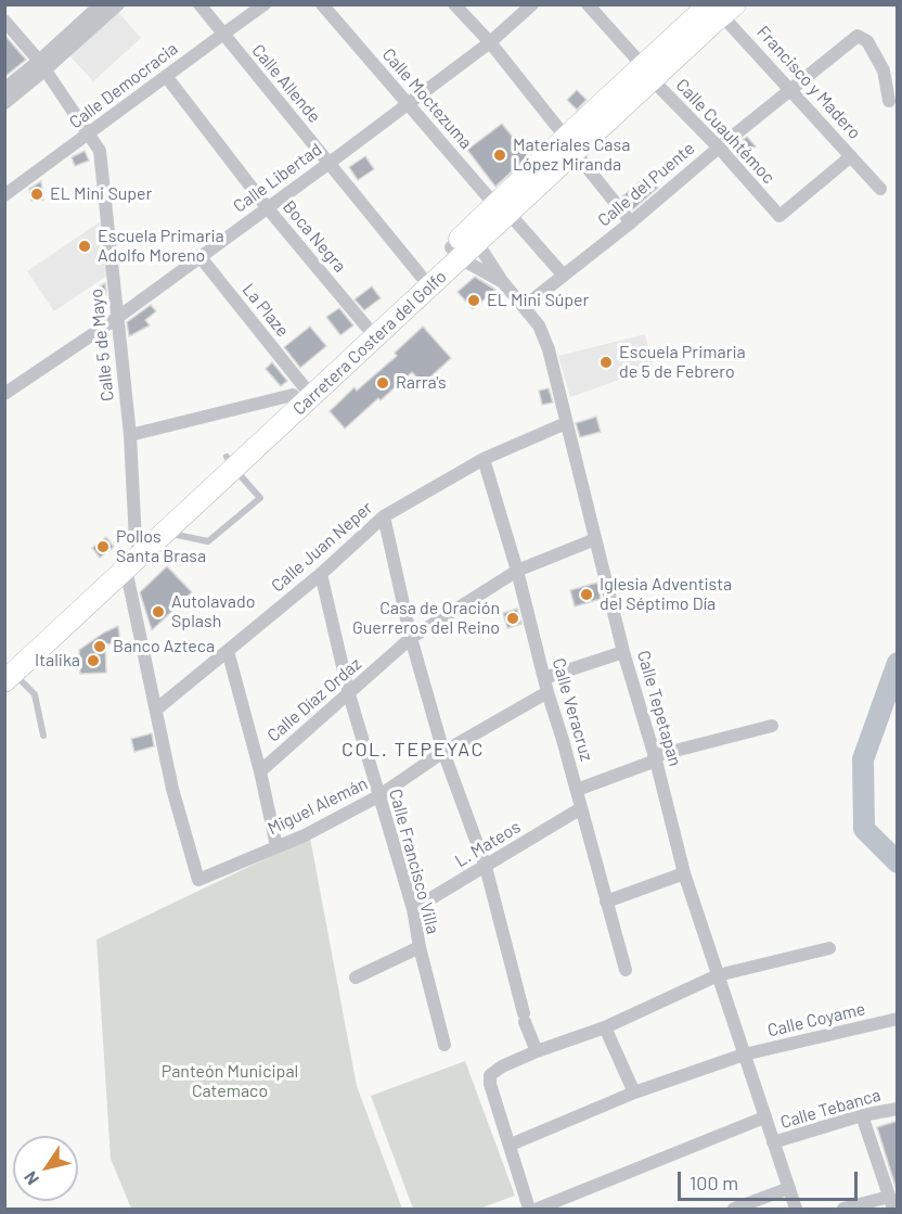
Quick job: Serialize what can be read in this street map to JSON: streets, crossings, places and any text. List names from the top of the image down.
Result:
{
  "streets": {
    "main road": ["Carretera Costera del Golfo"],
    "street": [
      "Francisco y Madero",
      "Calle Allende",
      "Calle Democracia",
      "Calle Moctezuma",
      "Calle Cuauhtémoc",
      "Calle Libertad",
      "Calle del Puente",
      "Boca Negra",
      "La Plaze",
      "Calle 5 de Mayo",
      "Calle Juan Neper",
      "Calle Díaz Ordaz",
      "Calle Tepetapan",
      "Calle Veracruz",
      "Miguel Alemán",
      "L. Mateos",
      "Calle Francisco Villa",
      "Calle Coyame",
      "Calle Tebanca"
    ]
  },
  "crossings": [
    ["Francisco y Madero", "Calle Cuauhtémoc"],
    ["Francisco y Madero", "Calle del Puente"],
    ["Francisco y Madero", "Carretera Costera del Golfo"],
    ["Calle Allende", "Calle Democracia"],
    ["Calle Allende", "Calle Libertad"],
    ["Calle Allende", "Carretera Costera del Golfo"],
    ["Calle Democracia", "Boca Negra"],
    ["Calle Democracia", "Calle 5 de Mayo"],
    ["Calle Moctezuma", "Calle Libertad"],
    ["Calle Moctezuma", "Calle del Puente"],
    ["Calle Moctezuma", "Carretera Costera del Golfo"],
    ["Calle Cuauhtémoc", "Calle del Puente"],
    ["Calle Cuauhtémoc", "Carretera Costera del Golfo"],
    ["Calle Libertad", "Boca Negra"],
    ["Calle Libertad", "La Plaze"],
    ["Calle Libertad", "Calle 5 de Mayo"],
    ["Calle del Puente", "Calle Tepetapan"],
    ["Boca Negra", "Carretera Costera del Golfo"],
    ["La Plaze", "Carretera Costera del Golfo"],
    ["Carretera Costera del Golfo", "Calle 5 de Mayo"],
    ["Carretera Costera del Golfo", "Calle Tepetapan"],
    ["Calle Juan Neper", "Calle Tepetapan"],
    ["Calle Juan Neper", "Calle Veracruz"],
    ["Calle Juan Neper", "Miguel Alemán"],
    ["Calle Juan Neper", "Calle Francisco Villa"],
    ["Calle Díaz Ordaz", "Calle Tepetapan"],
    ["Calle Díaz Ordaz", "Calle Veracruz"],
    ["Calle Díaz Ordaz", "Calle Francisco Villa"],
    ["Calle Tepetapan", "Calle Coyame"],
    ["Calle Tepetapan", "Calle Tebanca"],
    ["Calle Veracruz", "Miguel Alemán"],
    ["Calle Veracruz", "L. Mateos"],
    ["Miguel Alemán", "Calle Francisco Villa"],
    ["L. Mateos", "Calle Francisco Villa"]
  ],
  "districts": ["COL. TEPEYAC"],
  "parks": ["Panteón Municipal Catemaco"],
  "places": [
    "Materiales Casa López Miranda",
    "EL Mini Super",
    "Escuela Primaria Adolfo Moreno",
    "EL Mini Súper",
    "Escuela Primaria de 5 de Febrero",
    "Rarra's",
    "Pollos Santa Brasa",
    "Iglesia Adventista del Séptimo Día",
    "Autolavado Splash",
    "Casa de Oración Guerreros del Reino",
    "Banco Azteca",
    "Italika"
  ],
  "scale_bar": "100 m",
  "north": "bottom left"
}
